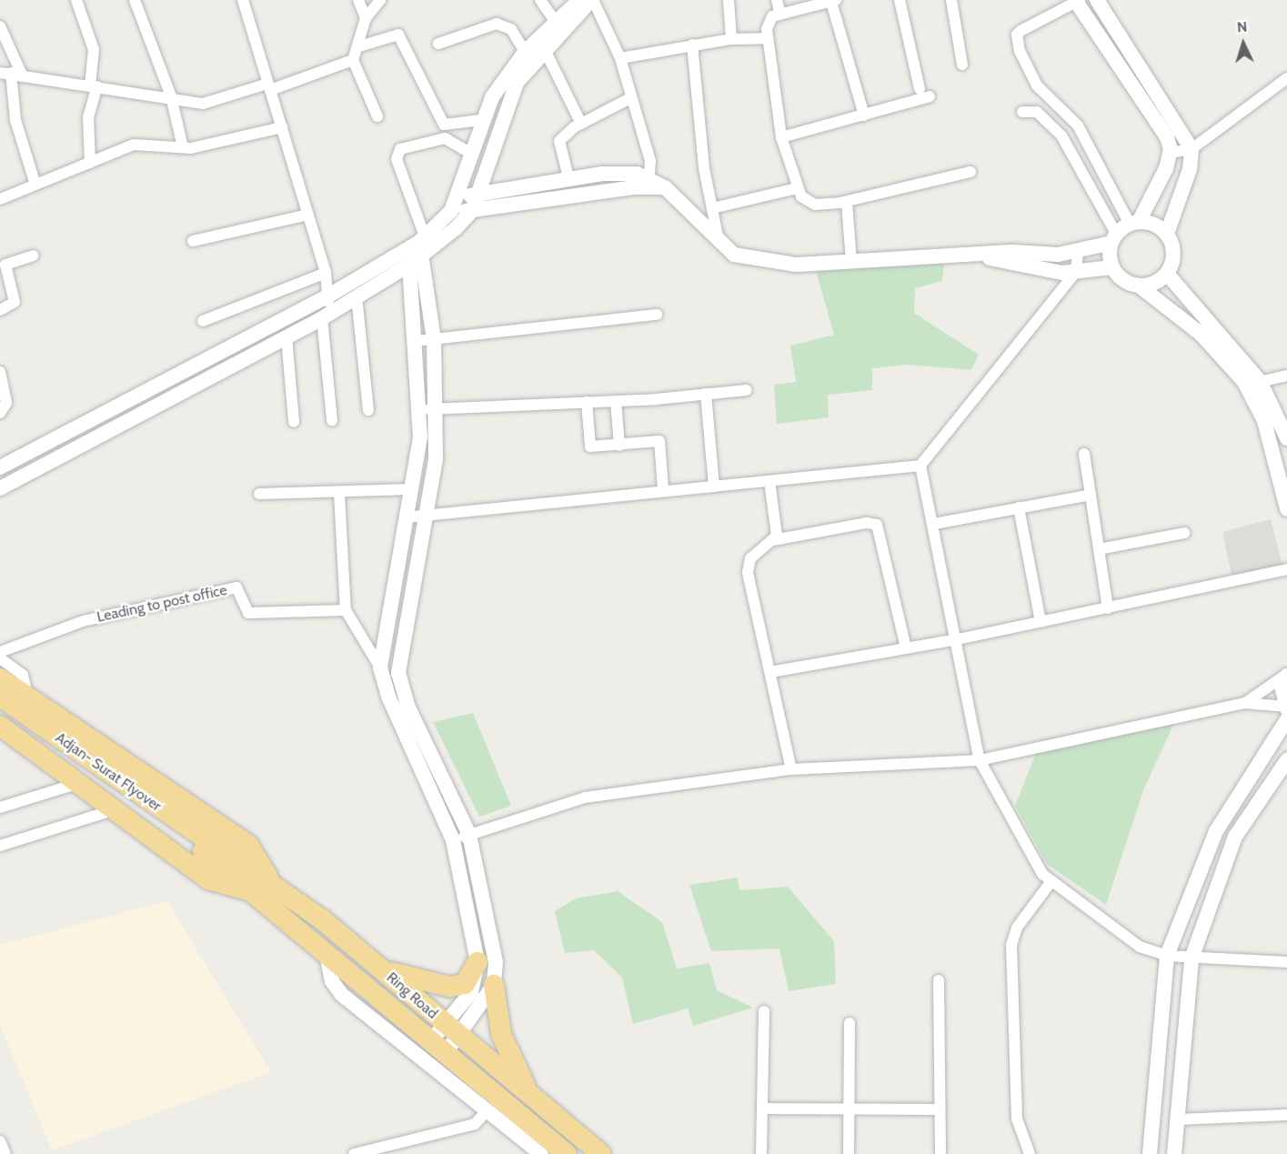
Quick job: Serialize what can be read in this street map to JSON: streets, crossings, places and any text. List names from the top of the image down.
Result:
{
  "streets": {
    "highway": ["Adjan- Surat Flyover", "Ring Road"],
    "street": ["Leading to post office"]
  },
  "crossings": [
    ["Adjan- Surat Flyover", "Ring Road"]
  ],
  "north": "top"
}
